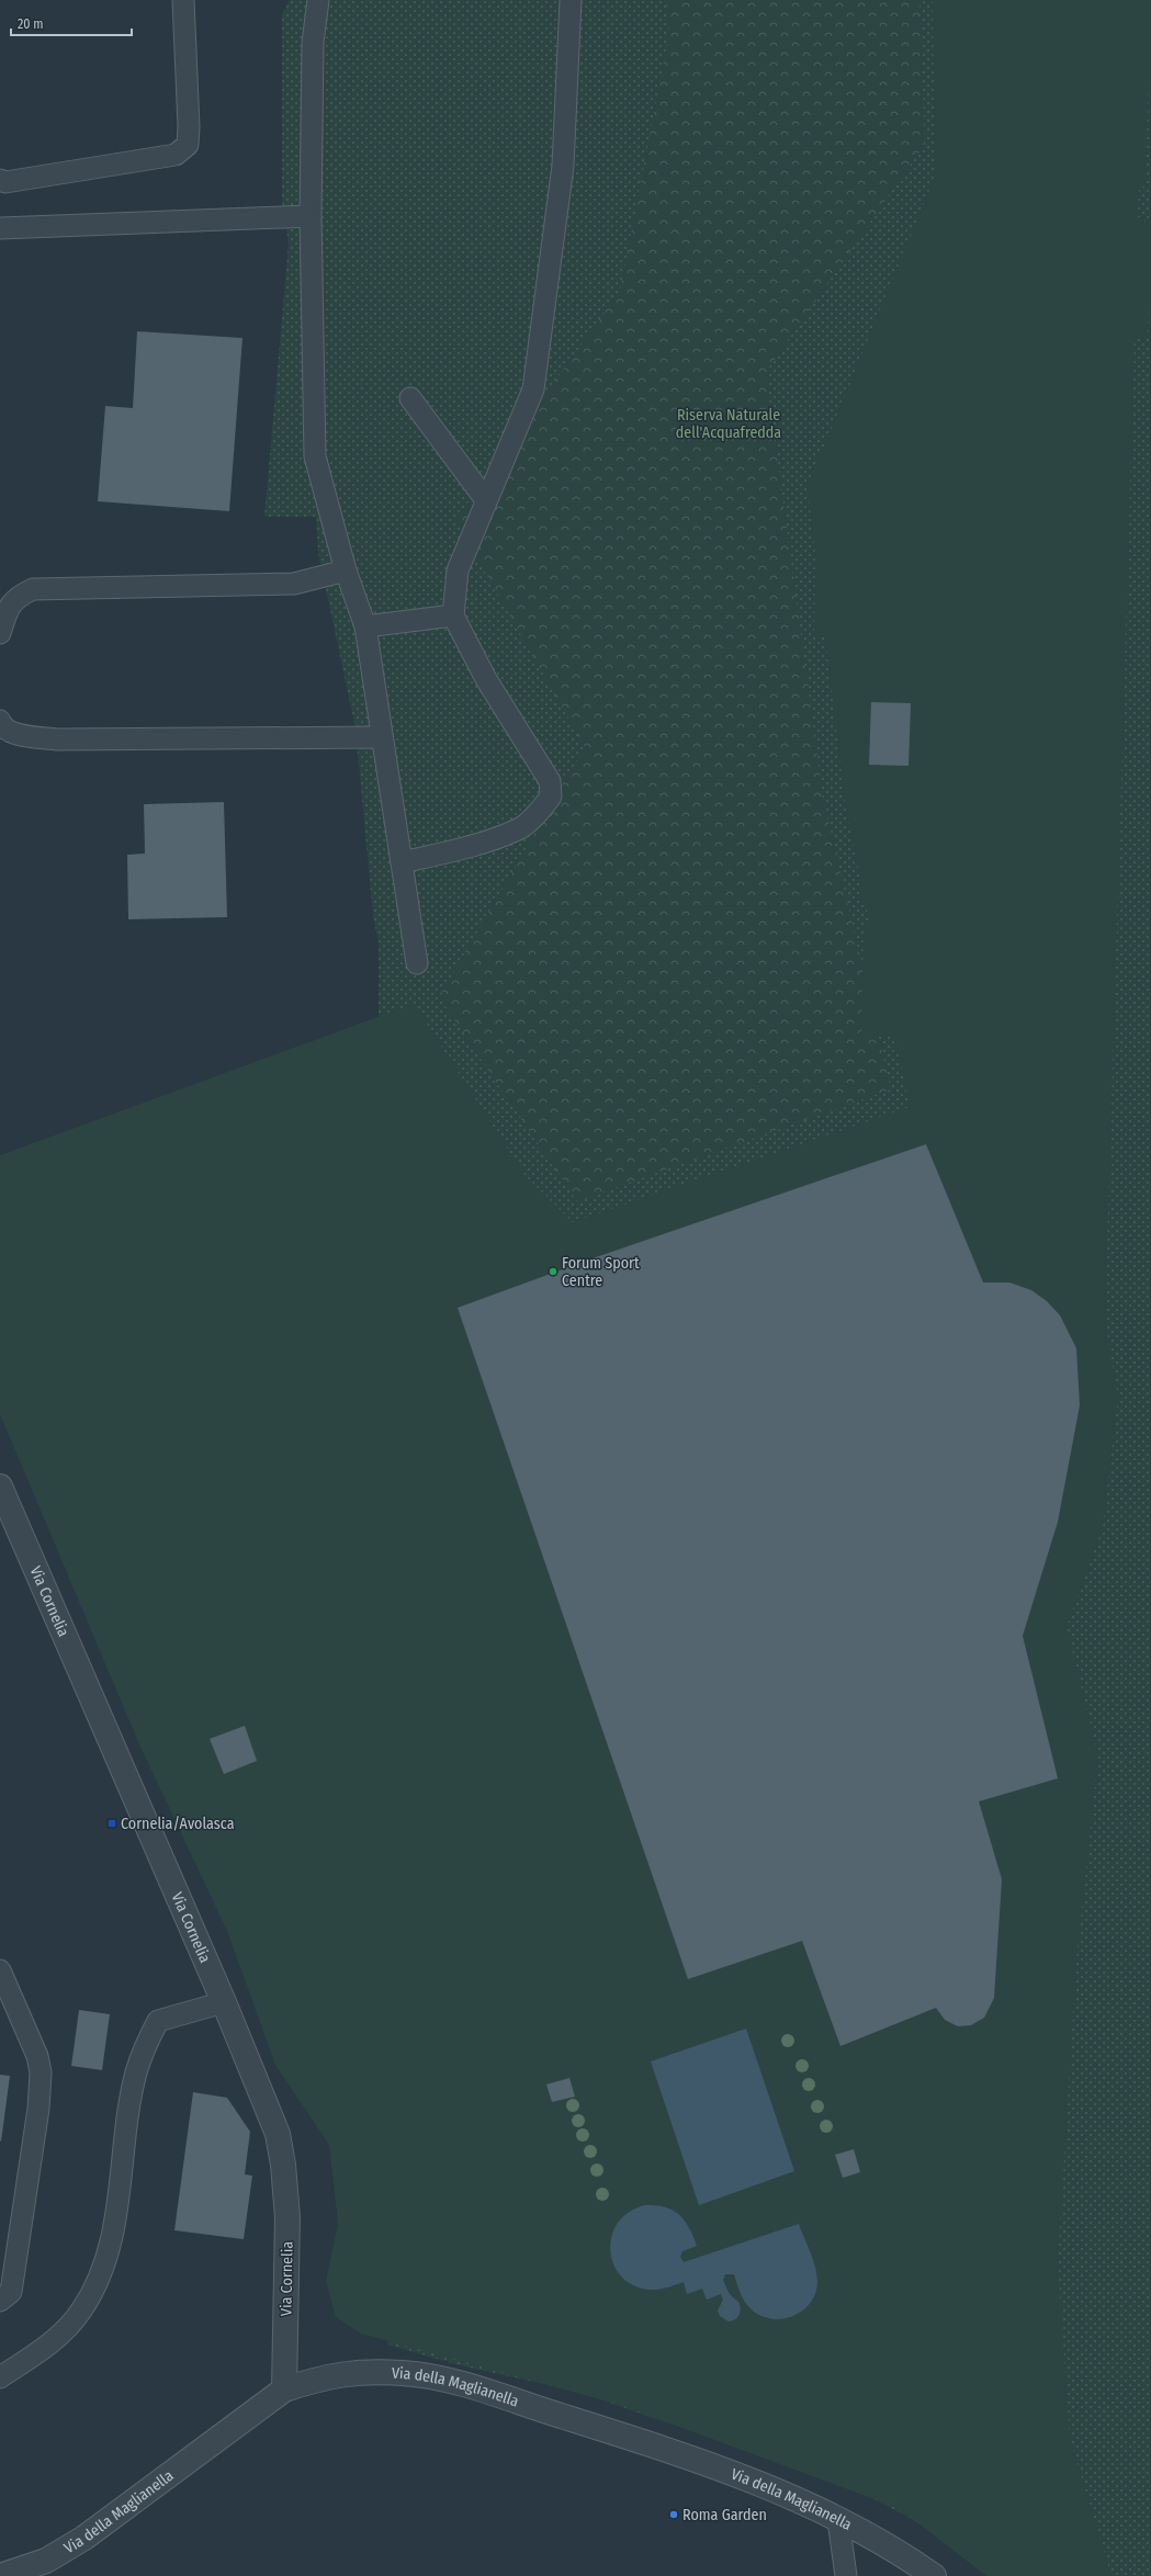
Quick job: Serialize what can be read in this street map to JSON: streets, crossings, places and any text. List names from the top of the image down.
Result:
{
  "streets": {
    "street": ["Via Cornelia", "Via della Maglianella"]
  },
  "crossings": [
    ["Via Cornelia", "Via della Maglianella"]
  ],
  "parks": ["Riserva Naturale dell'Acquafredda"],
  "places": {
    "other": ["Forum Sport Centre", "Roma Garden"],
    "transit": ["Cornelia/Avolasca"]
  },
  "scale_bar": "20 m"
}
